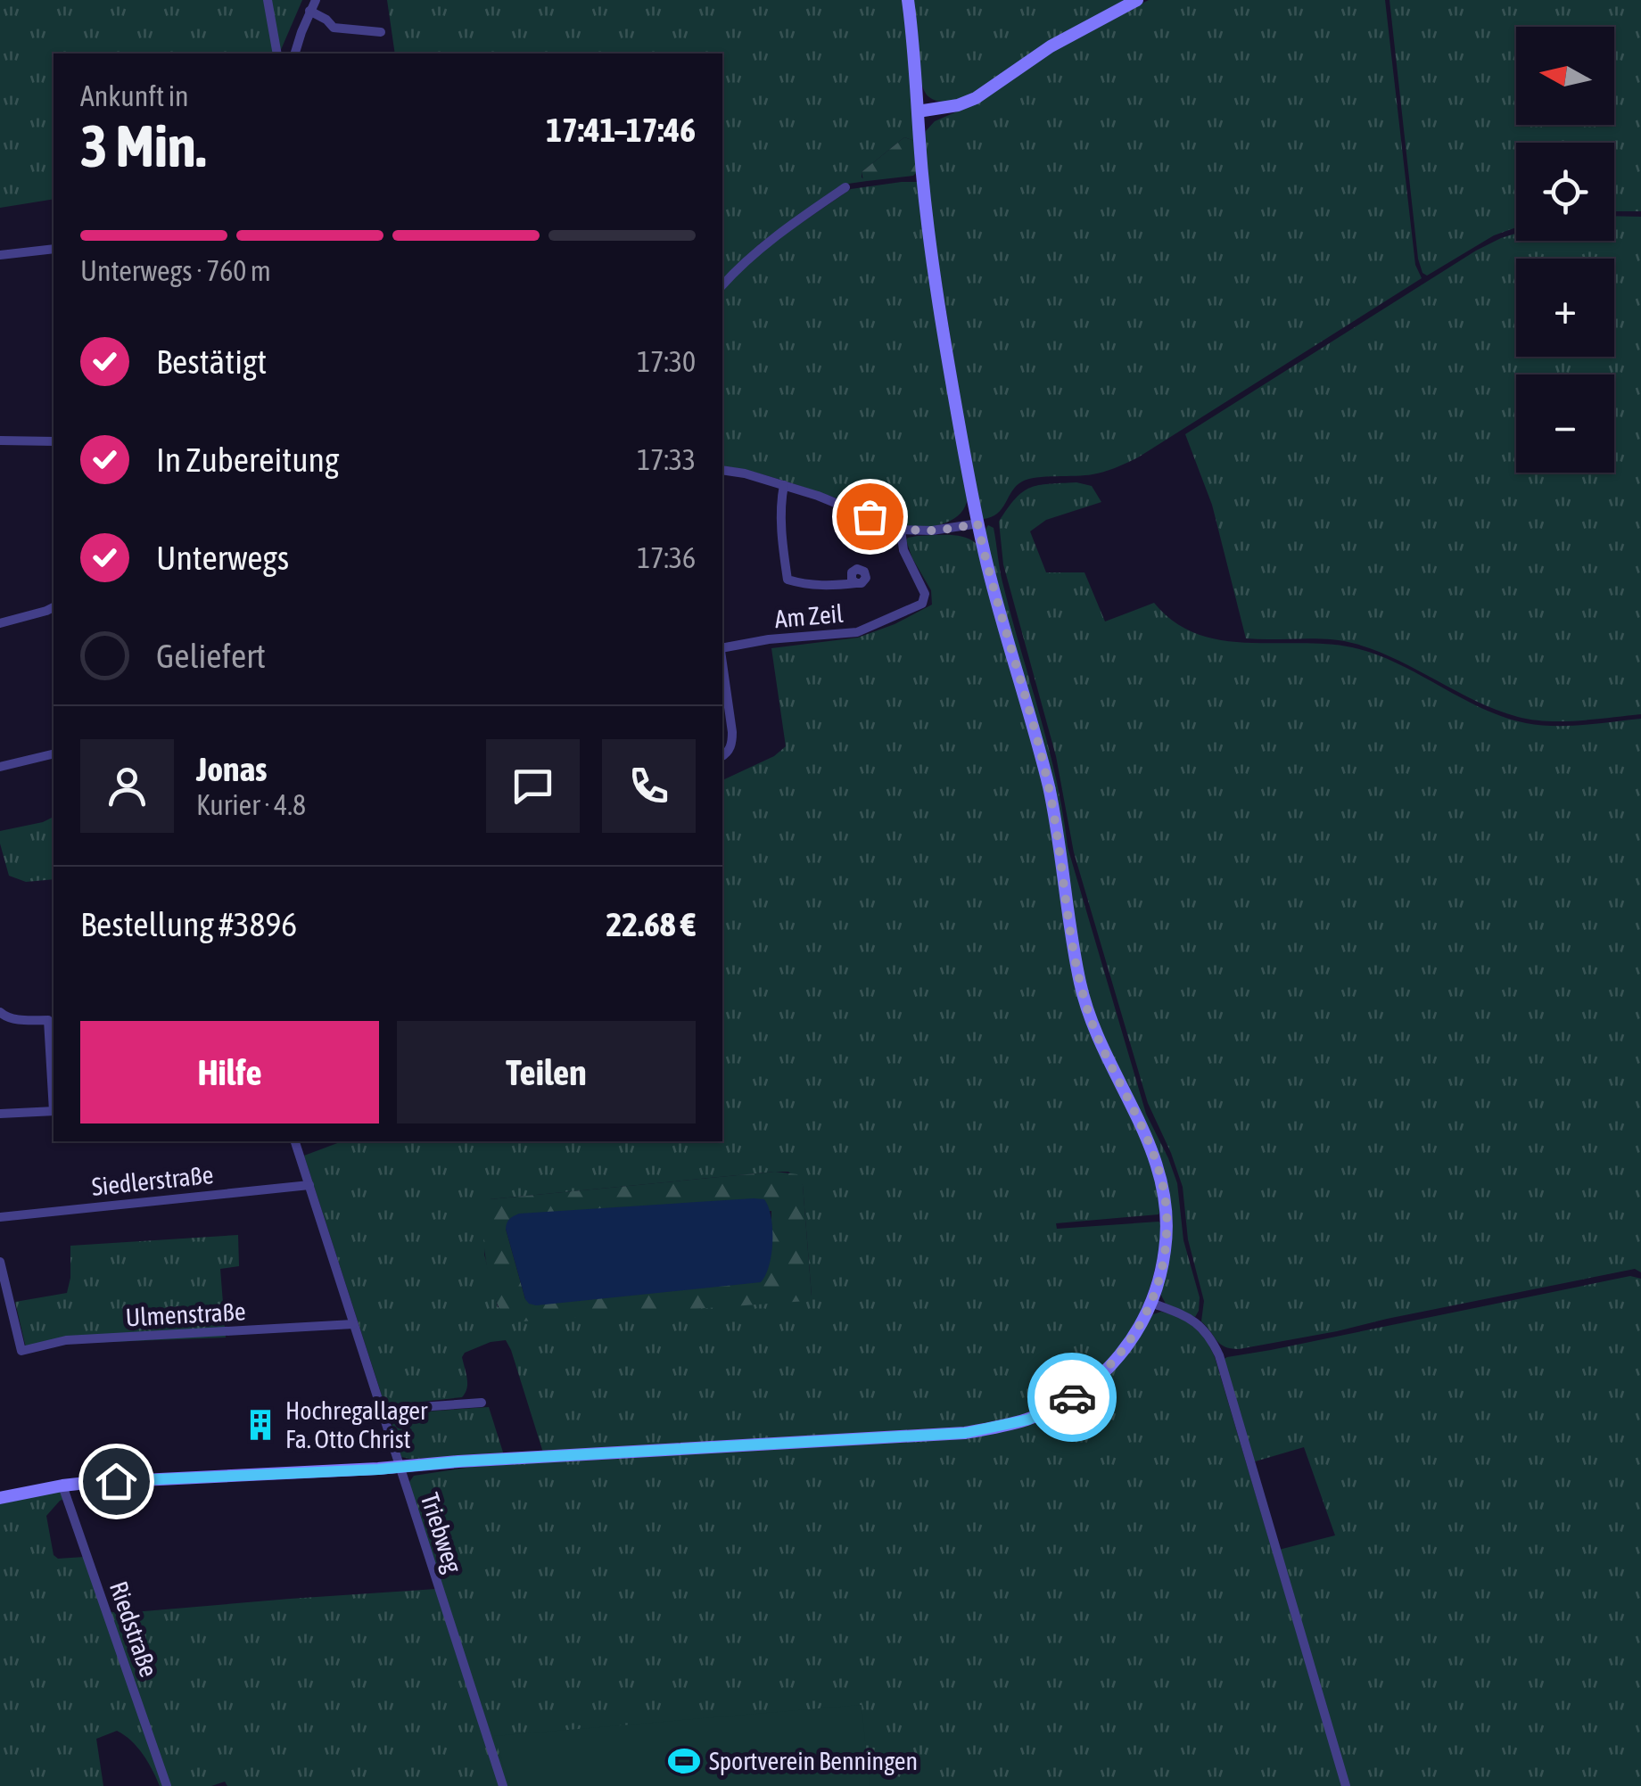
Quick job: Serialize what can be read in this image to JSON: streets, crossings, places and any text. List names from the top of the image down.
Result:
{
  "streets": {
    "street": [
      "Am Zeil",
      "Siedlerstraße",
      "Ulmenstraße",
      "Triebweg",
      "Riedstraße"
    ]
  },
  "crossings": [
    ["Siedlerstraße", "Triebweg"],
    ["Ulmenstraße", "Triebweg"]
  ],
  "places": {
    "building": ["Hochregallager Fa. Otto Christ"],
    "sports": ["Sportverein Benningen"]
  },
  "north": "left",
  "page": {
    "map_buttons": ["+", "−"],
    "heading": ["3 Min.", "Ankunft in", "17:41–17:46"],
    "panel": [
      "Jonas",
      "Kurier · 4.8",
      "Bestellung #3896",
      "22.68 €"
    ],
    "bar": "Unterwegs · 760 m",
    "list": [
      ["Bestätigt", "17:30"],
      ["In Zubereitung", "17:33"],
      ["Unterwegs", "17:36"],
      "Geliefert"
    ],
    "buttons": ["Hilfe", "Teilen"]
  }
}
